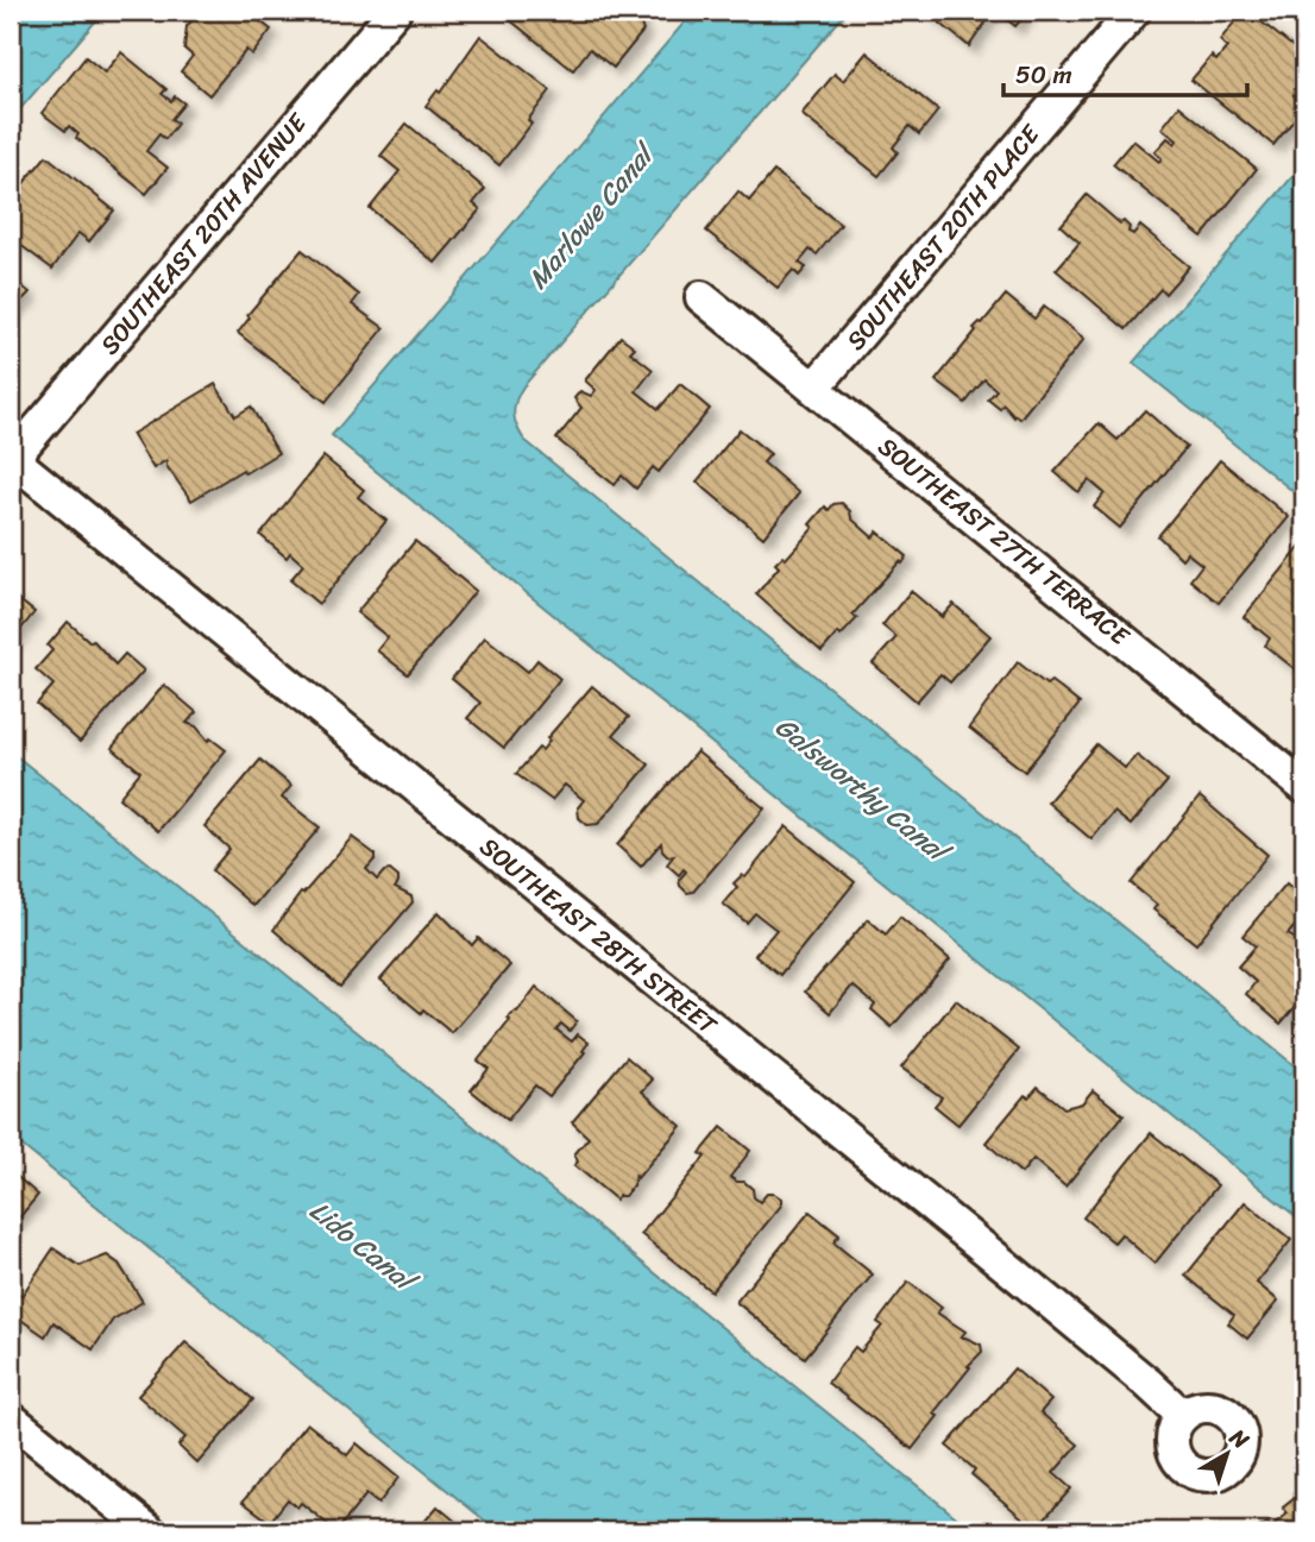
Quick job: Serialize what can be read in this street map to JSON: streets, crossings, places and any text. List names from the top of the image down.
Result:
{
  "streets": {
    "street": [
      "SOUTHEAST 20TH AVENUE",
      "SOUTHEAST 20TH PLACE",
      "SOUTHEAST 27TH TERRACE",
      "SOUTHEAST 28TH STREET"
    ]
  },
  "crossings": [
    ["SOUTHEAST 20TH AVENUE", "SOUTHEAST 28TH STREET"],
    ["SOUTHEAST 20TH PLACE", "SOUTHEAST 27TH TERRACE"]
  ],
  "water": ["Marlowe Canal", "Galsworthy Canal", "Lido Canal"],
  "scale_bar": "50 m",
  "north": "top right"
}
